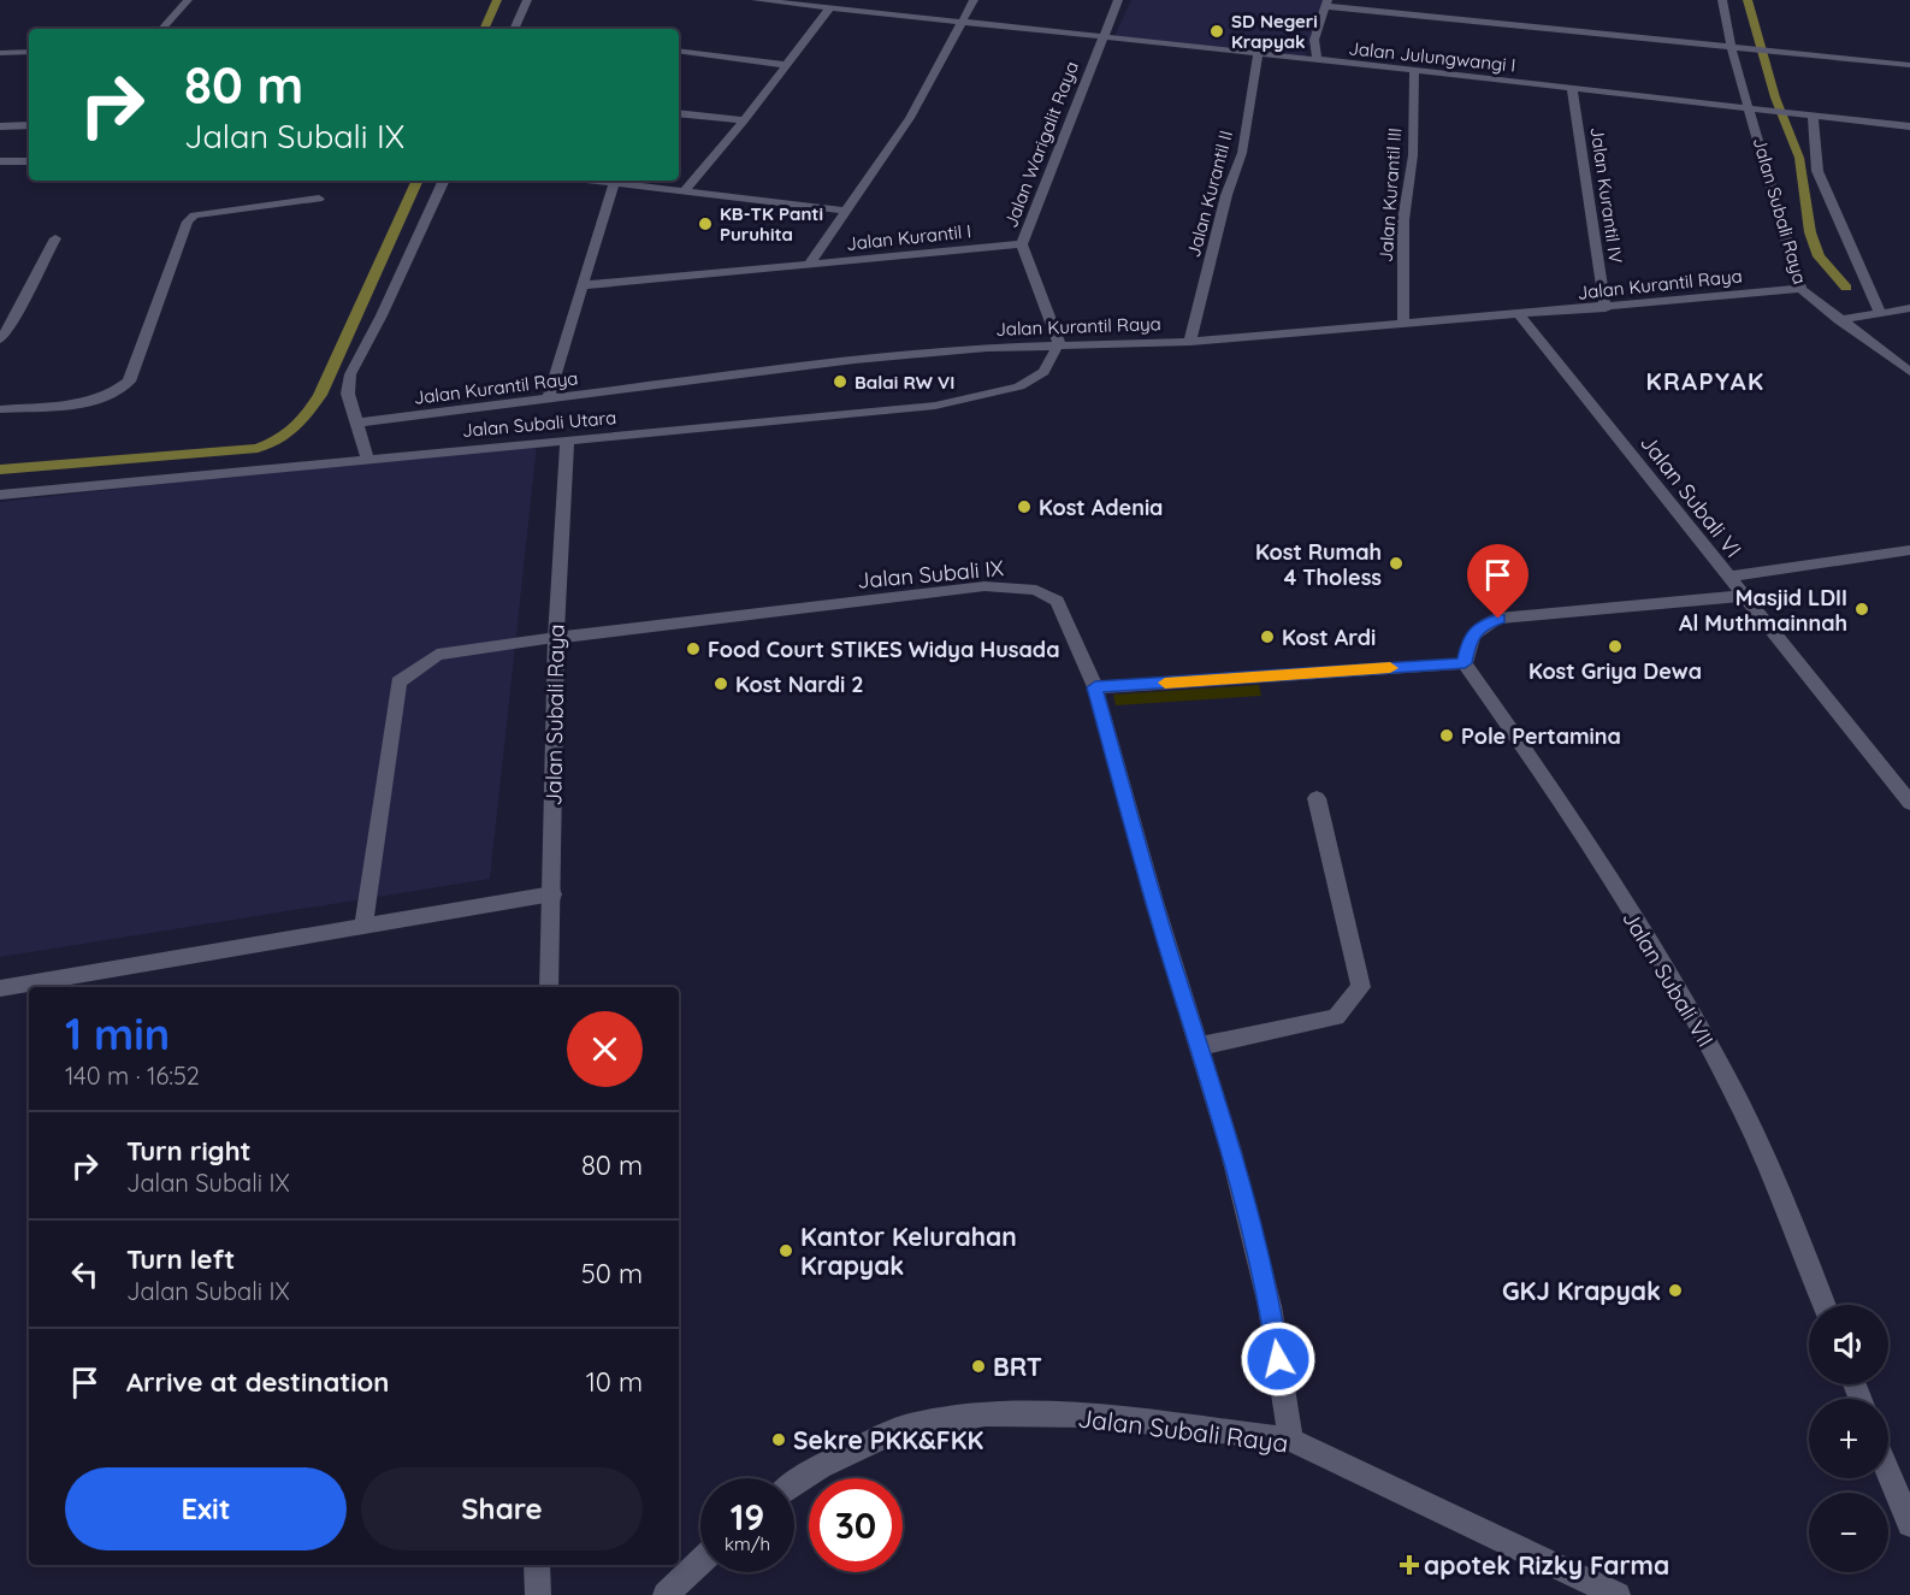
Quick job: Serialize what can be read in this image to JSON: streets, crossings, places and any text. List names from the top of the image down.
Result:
{
  "streets": {
    "street": [
      "Jalan Julungwangi I",
      "Jalan Warigalit Raya",
      "Jalan Kurantil II",
      "Jalan Kurantil III",
      "Jalan Kurantil IV",
      "Jalan Subali Raya",
      "Jalan Kurantil I",
      "Jalan Kurantil Raya",
      "Jalan Subali Utara",
      "Jalan Subali VI",
      "Jalan Subali IX",
      "Jalan Subali VII"
    ]
  },
  "crossings": [
    ["Jalan Julungwangi I", "Jalan Warigalit Raya"],
    ["Jalan Julungwangi I", "Jalan Kurantil II"],
    ["Jalan Julungwangi I", "Jalan Kurantil III"],
    ["Jalan Julungwangi I", "Jalan Kurantil IV"],
    ["Jalan Julungwangi I", "Jalan Subali Raya"],
    ["Jalan Warigalit Raya", "Jalan Kurantil I"],
    ["Jalan Warigalit Raya", "Jalan Kurantil Raya"],
    ["Jalan Warigalit Raya", "Jalan Subali Utara"],
    ["Jalan Kurantil II", "Jalan Kurantil Raya"],
    ["Jalan Kurantil III", "Jalan Kurantil Raya"],
    ["Jalan Kurantil IV", "Jalan Kurantil Raya"],
    ["Jalan Subali Raya", "Jalan Kurantil Raya"],
    ["Jalan Subali Raya", "Jalan Subali Utara"],
    ["Jalan Subali Raya", "Jalan Subali IX"],
    ["Jalan Kurantil Raya", "Jalan Subali Utara"],
    ["Jalan Kurantil Raya", "Jalan Subali VI"]
  ],
  "districts": ["KRAPYAK"],
  "places": {
    "other": [
      "SD Negeri Krapyak",
      "KB-TK Panti Puruhita",
      "Balai RW VI",
      "Kost Adenia",
      "Kost Rumah 4 Tholess",
      "Masjid LDII Al Muthmainnah",
      "Kost Ardi",
      "Kost Griya Dewa",
      "Food Court STIKES Widya Husada",
      "Kost Nardi 2",
      "Pole Pertamina",
      "Kantor Kelurahan Krapyak",
      "GKJ Krapyak",
      "BRT",
      "Sekre PKK&FKK"
    ],
    "health": ["apotek Rizky Farma"]
  },
  "page": {
    "turn": ["80 m", "Jalan Subali IX"],
    "heading": ["1 min", "140 m · 16:52"],
    "list": [
      {
        "name": "Turn right",
        "note": "Jalan Subali IX",
        "value": "80 m"
      },
      {
        "name": "Turn left",
        "note": "Jalan Subali IX",
        "value": "50 m"
      },
      {
        "name": "Arrive at destination",
        "value": "10 m"
      }
    ],
    "map_buttons": ["+", "−"],
    "buttons": ["Exit", "Share"],
    "speed": "19 km/h",
    "limit": "30"
  }
}
